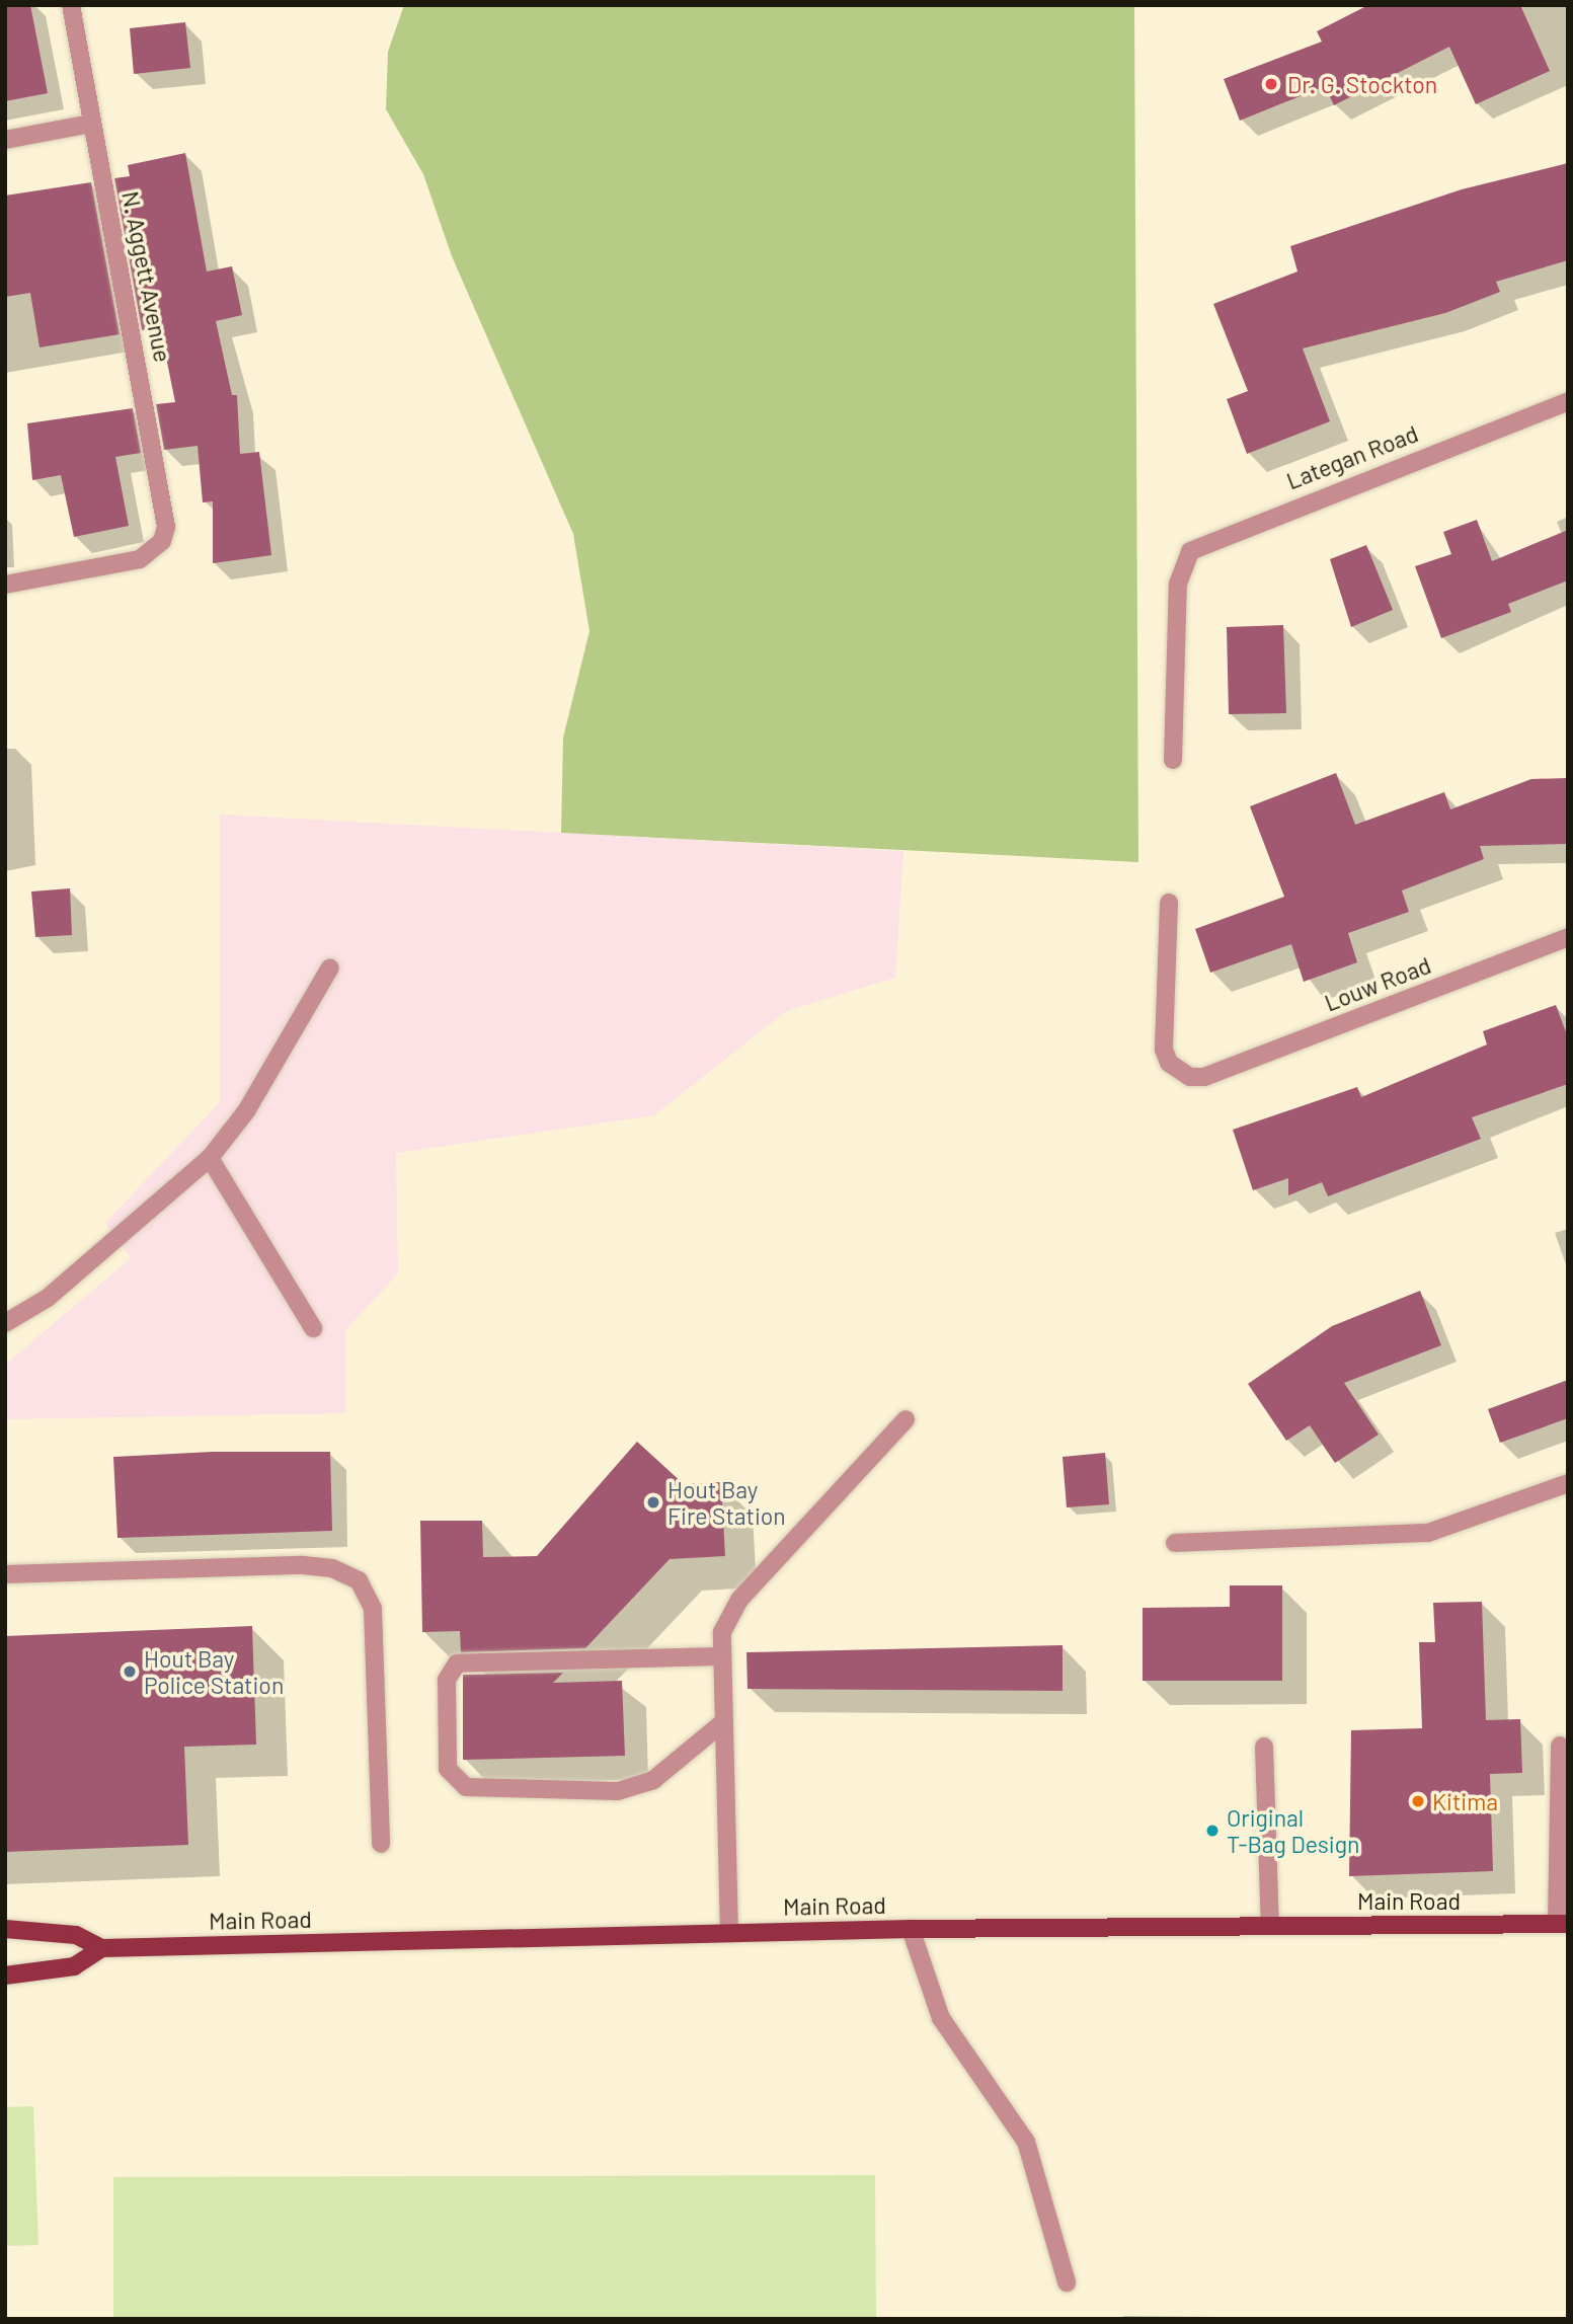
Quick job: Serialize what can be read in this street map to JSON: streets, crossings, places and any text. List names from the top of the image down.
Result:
{
  "streets": {
    "main road": ["Main Road"],
    "street": ["N. Aggett Avenue", "Lategan Road", "Louw Road"]
  },
  "places": [
    "Dr. G. Stockton",
    "Hout Bay Fire Station",
    "Hout Bay Police Station",
    "Kitima",
    "Original T-Bag Design"
  ]
}
